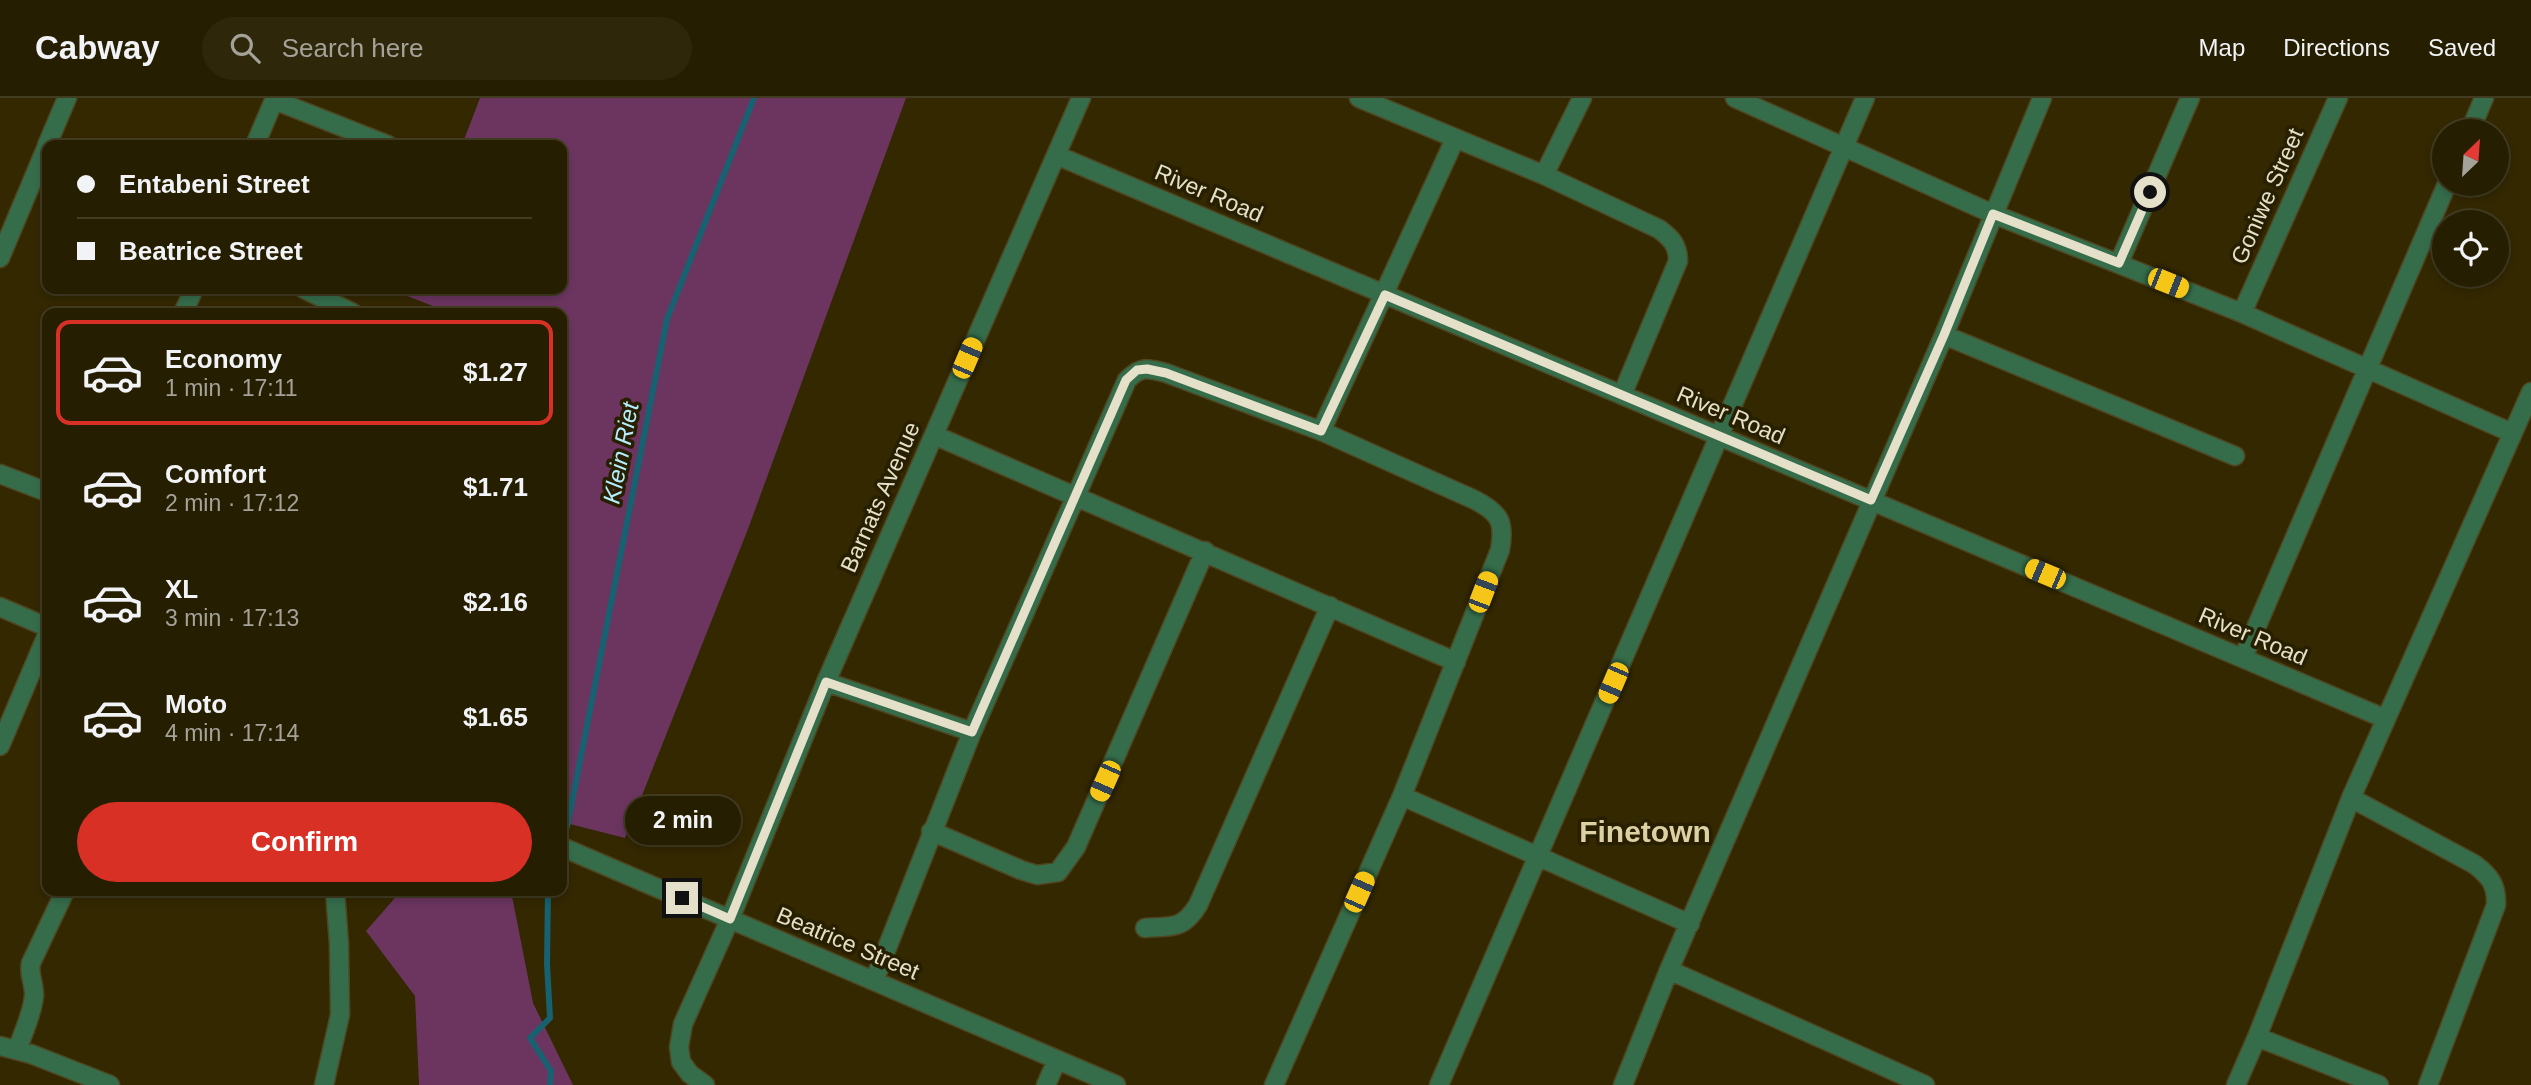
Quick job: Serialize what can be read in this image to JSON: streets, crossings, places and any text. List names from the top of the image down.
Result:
{
  "streets": {
    "street": [
      "River Road",
      "Goniwe Street",
      "Barnats Avenue",
      "Beatrice Street"
    ]
  },
  "crossings": [
    ["River Road", "Barnats Avenue"],
    ["Barnats Avenue", "Beatrice Street"]
  ],
  "districts": ["Finetown"],
  "water": ["Klein Riet"],
  "north": "top right",
  "page": {
    "header": "Cabway",
    "search": "Search here",
    "nav": ["Map", "Directions", "Saved"],
    "banner": ["Entabeni Street", "Beatrice Street"],
    "list": [
      {
        "name": "Economy",
        "note": "1 min · 17:11",
        "value": "$1.27"
      },
      {
        "name": "Comfort",
        "note": "2 min · 17:12",
        "value": "$1.71"
      },
      {
        "name": "XL",
        "note": "3 min · 17:13",
        "value": "$2.16"
      },
      {
        "name": "Moto",
        "note": "4 min · 17:14",
        "value": "$1.65"
      }
    ],
    "buttons": "Confirm",
    "bubble": "2 min"
  }
}
